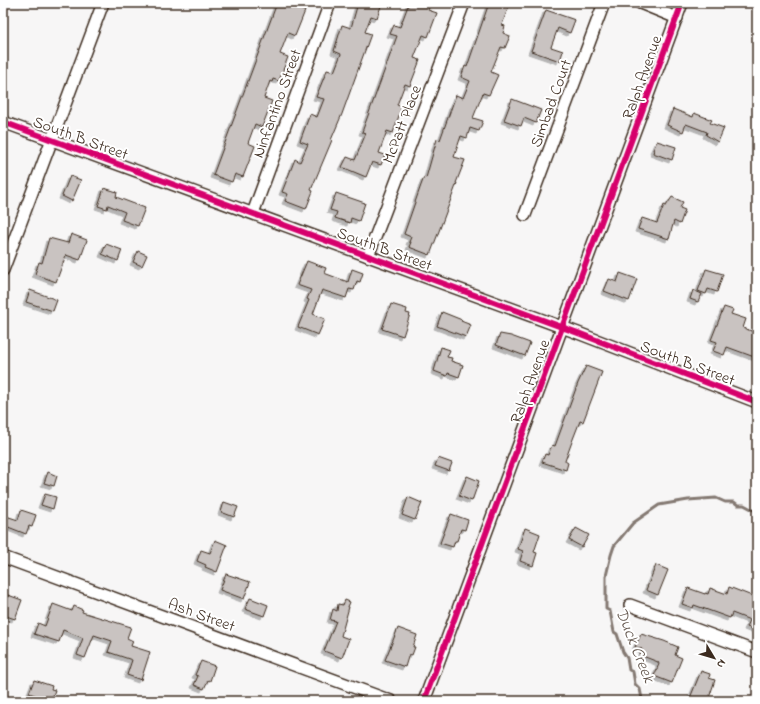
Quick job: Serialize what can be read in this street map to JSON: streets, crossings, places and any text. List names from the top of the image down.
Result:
{
  "streets": {
    "street": [
      "Ralph Avenue",
      "Ninfantino Street",
      "Simbad Court",
      "McPatt Place",
      "South B Street",
      "Ash Street"
    ]
  },
  "crossings": [
    ["Ralph Avenue", "South B Street"],
    ["Ninfantino Street", "South B Street"],
    ["McPatt Place", "South B Street"]
  ],
  "water": ["Duck Creek"],
  "north": "bottom right"
}
